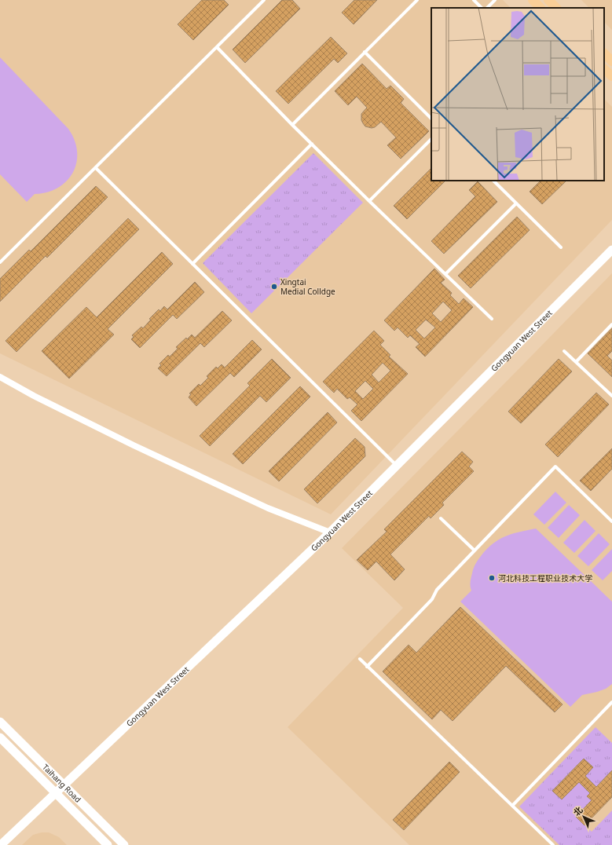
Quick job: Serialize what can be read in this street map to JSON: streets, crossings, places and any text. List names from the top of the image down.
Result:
{
  "streets": {
    "street": ["Gongyuan West Street", "Taihang Road"]
  },
  "crossings": [
    ["Gongyuan West Street", "Taihang Road"]
  ],
  "places": ["Xingtai Medial Colldge", "河北科技工程职业技术大学"],
  "north": "top left"
}
